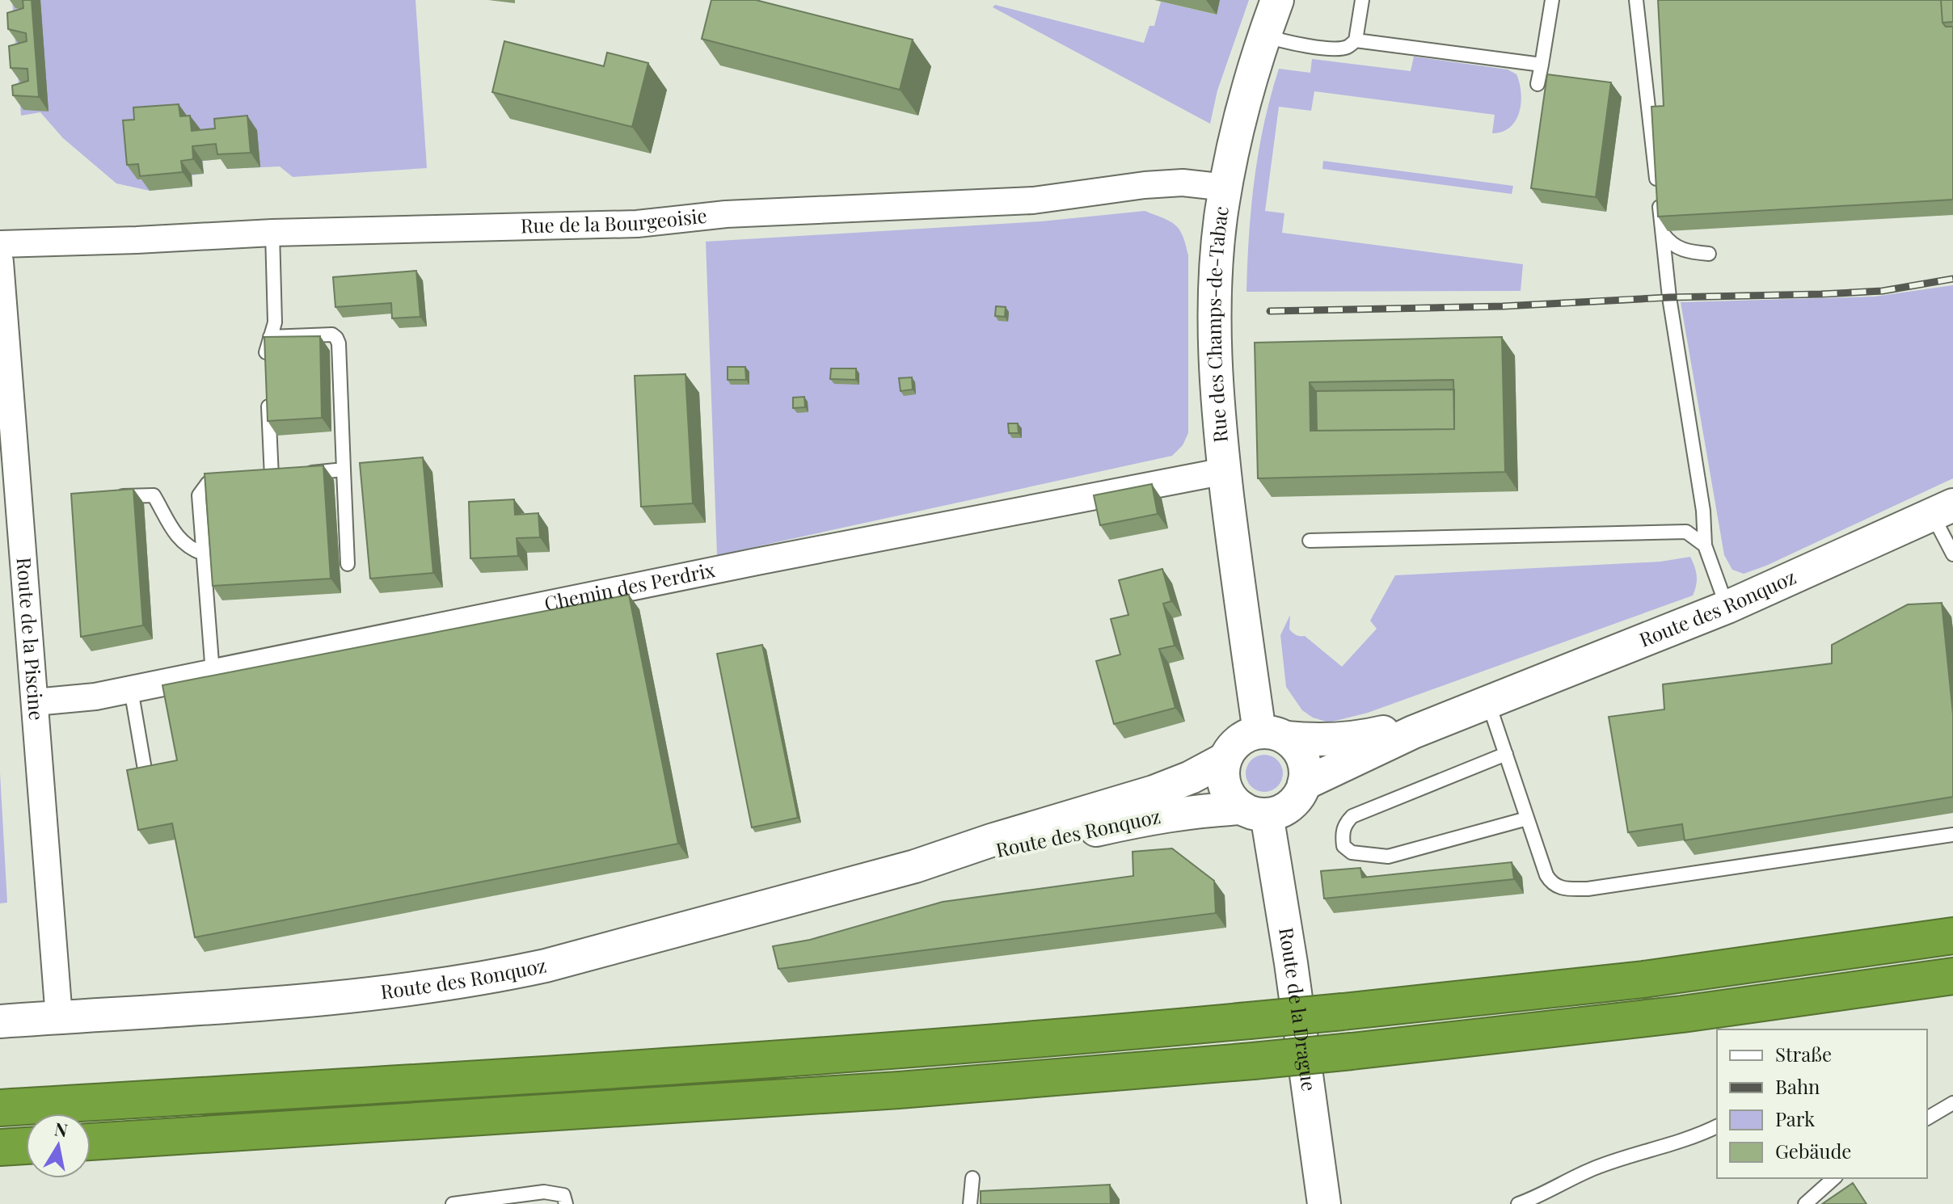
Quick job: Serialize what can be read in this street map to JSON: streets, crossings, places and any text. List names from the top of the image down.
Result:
{
  "streets": {
    "street": [
      "Rue de la Bourgeoisie",
      "Rue des Champs-de-Tabac",
      "Chemin des Perdrix",
      "Route des Ronquoz",
      "Route de la Piscine",
      "Route de la Drague"
    ]
  },
  "crossings": [
    ["Rue de la Bourgeoisie", "Rue des Champs-de-Tabac"],
    ["Rue des Champs-de-Tabac", "Chemin des Perdrix"],
    ["Rue des Champs-de-Tabac", "Route des Ronquoz"],
    ["Rue des Champs-de-Tabac", "Route de la Drague"],
    ["Chemin des Perdrix", "Route de la Piscine"],
    ["Route des Ronquoz", "Route de la Piscine"],
    ["Route des Ronquoz", "Route de la Drague"]
  ],
  "legend": [
    "Straße",
    "Bahn",
    "Park",
    "Gebäude"
  ],
  "north": "top"
}
